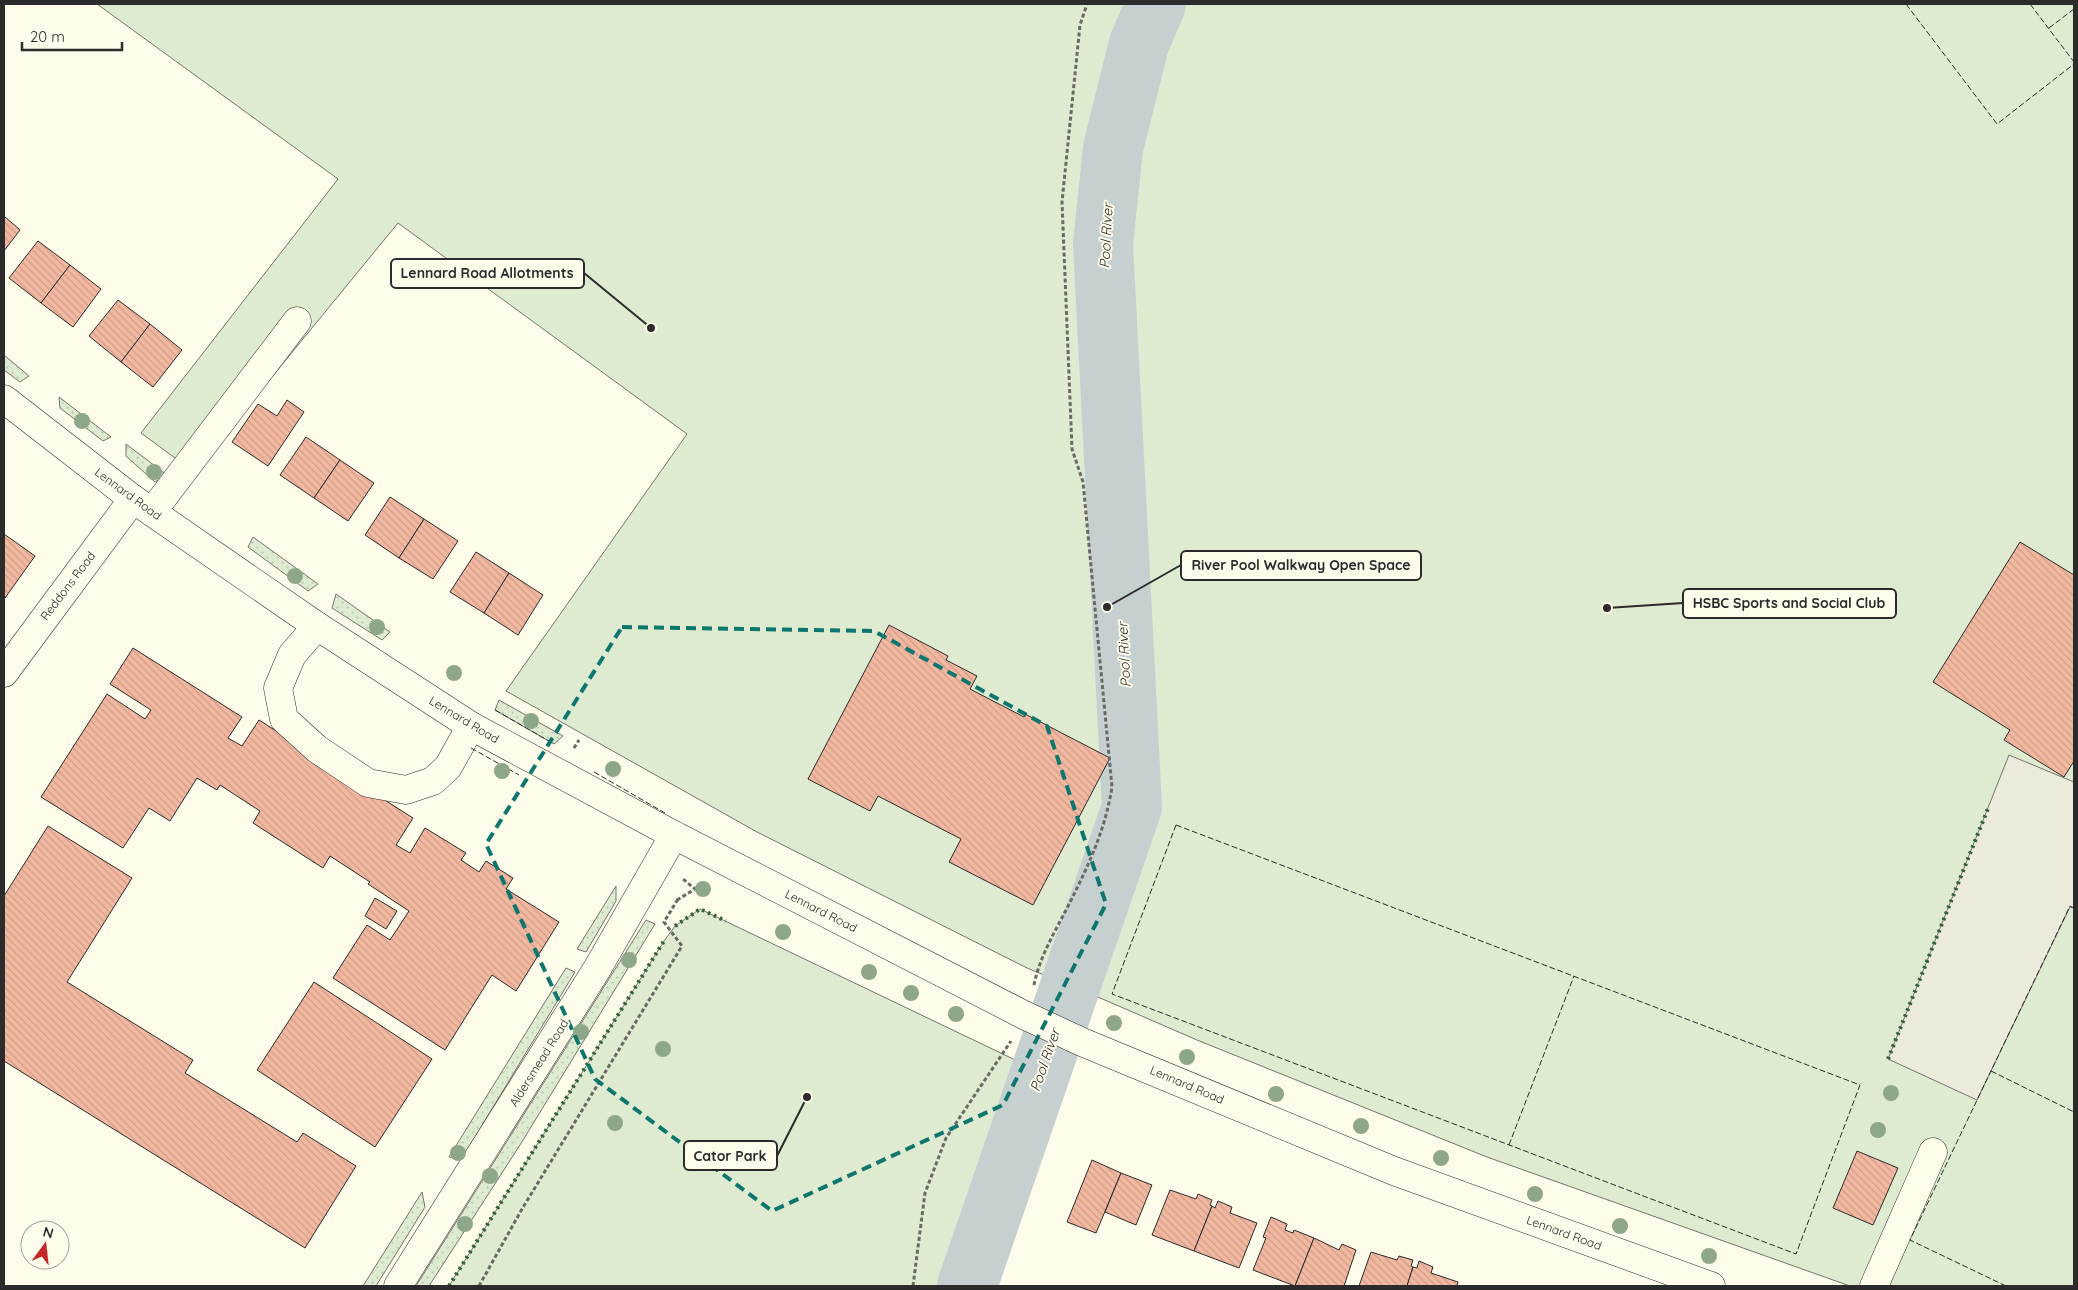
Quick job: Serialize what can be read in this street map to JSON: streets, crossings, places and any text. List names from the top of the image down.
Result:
{
  "streets": {
    "street": ["Lennard Road", "Reddons Road", "Aldersmead Road"]
  },
  "crossings": [
    ["Lennard Road", "Reddons Road"],
    ["Lennard Road", "Aldersmead Road"]
  ],
  "water": ["Pool River"],
  "places": [
    "Lennard Road Allotments",
    "River Pool Walkway Open Space",
    "HSBC Sports and Social Club",
    "Cator Park"
  ],
  "scale_bar": "20 m",
  "north": "top"
}
